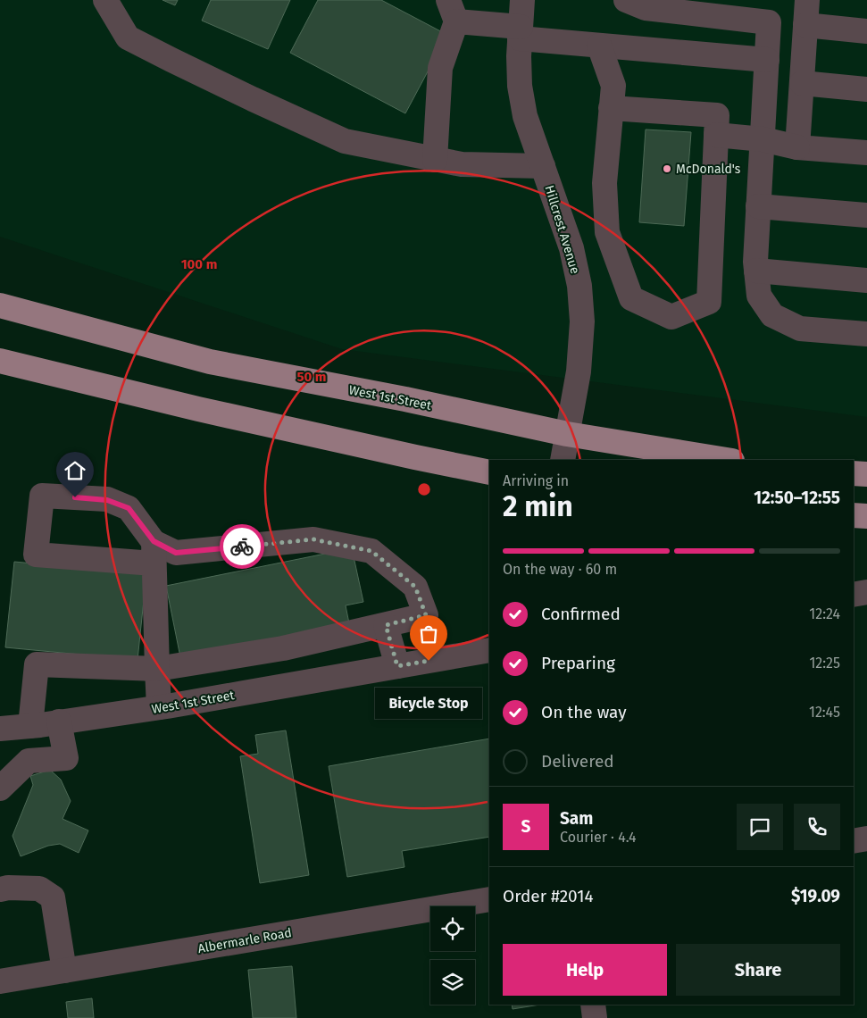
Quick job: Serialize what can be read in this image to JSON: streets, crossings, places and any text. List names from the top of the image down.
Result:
{
  "streets": {
    "main road": ["West 1st Street"],
    "street": ["Hillcrest Avenue", "Albermarle Road"]
  },
  "crossings": [
    ["Hillcrest Avenue", "West 1st Street"]
  ],
  "places": ["McDonald's", "Bicycle Stop"],
  "page": {
    "heading": ["2 min", "Arriving in", "12:50–12:55"],
    "panel": [
      "Sam",
      "Courier · 4.4",
      "Order #2014",
      "$19.09"
    ],
    "bar": "On the way · 60 m",
    "list": [
      ["Confirmed", "12:24"],
      ["Preparing", "12:25"],
      ["On the way", "12:45"],
      "Delivered"
    ],
    "bubble": "Bicycle Stop",
    "round": "S",
    "buttons": ["Help", "Share"]
  },
  "rings": ["100 m", "50 m"]
}
